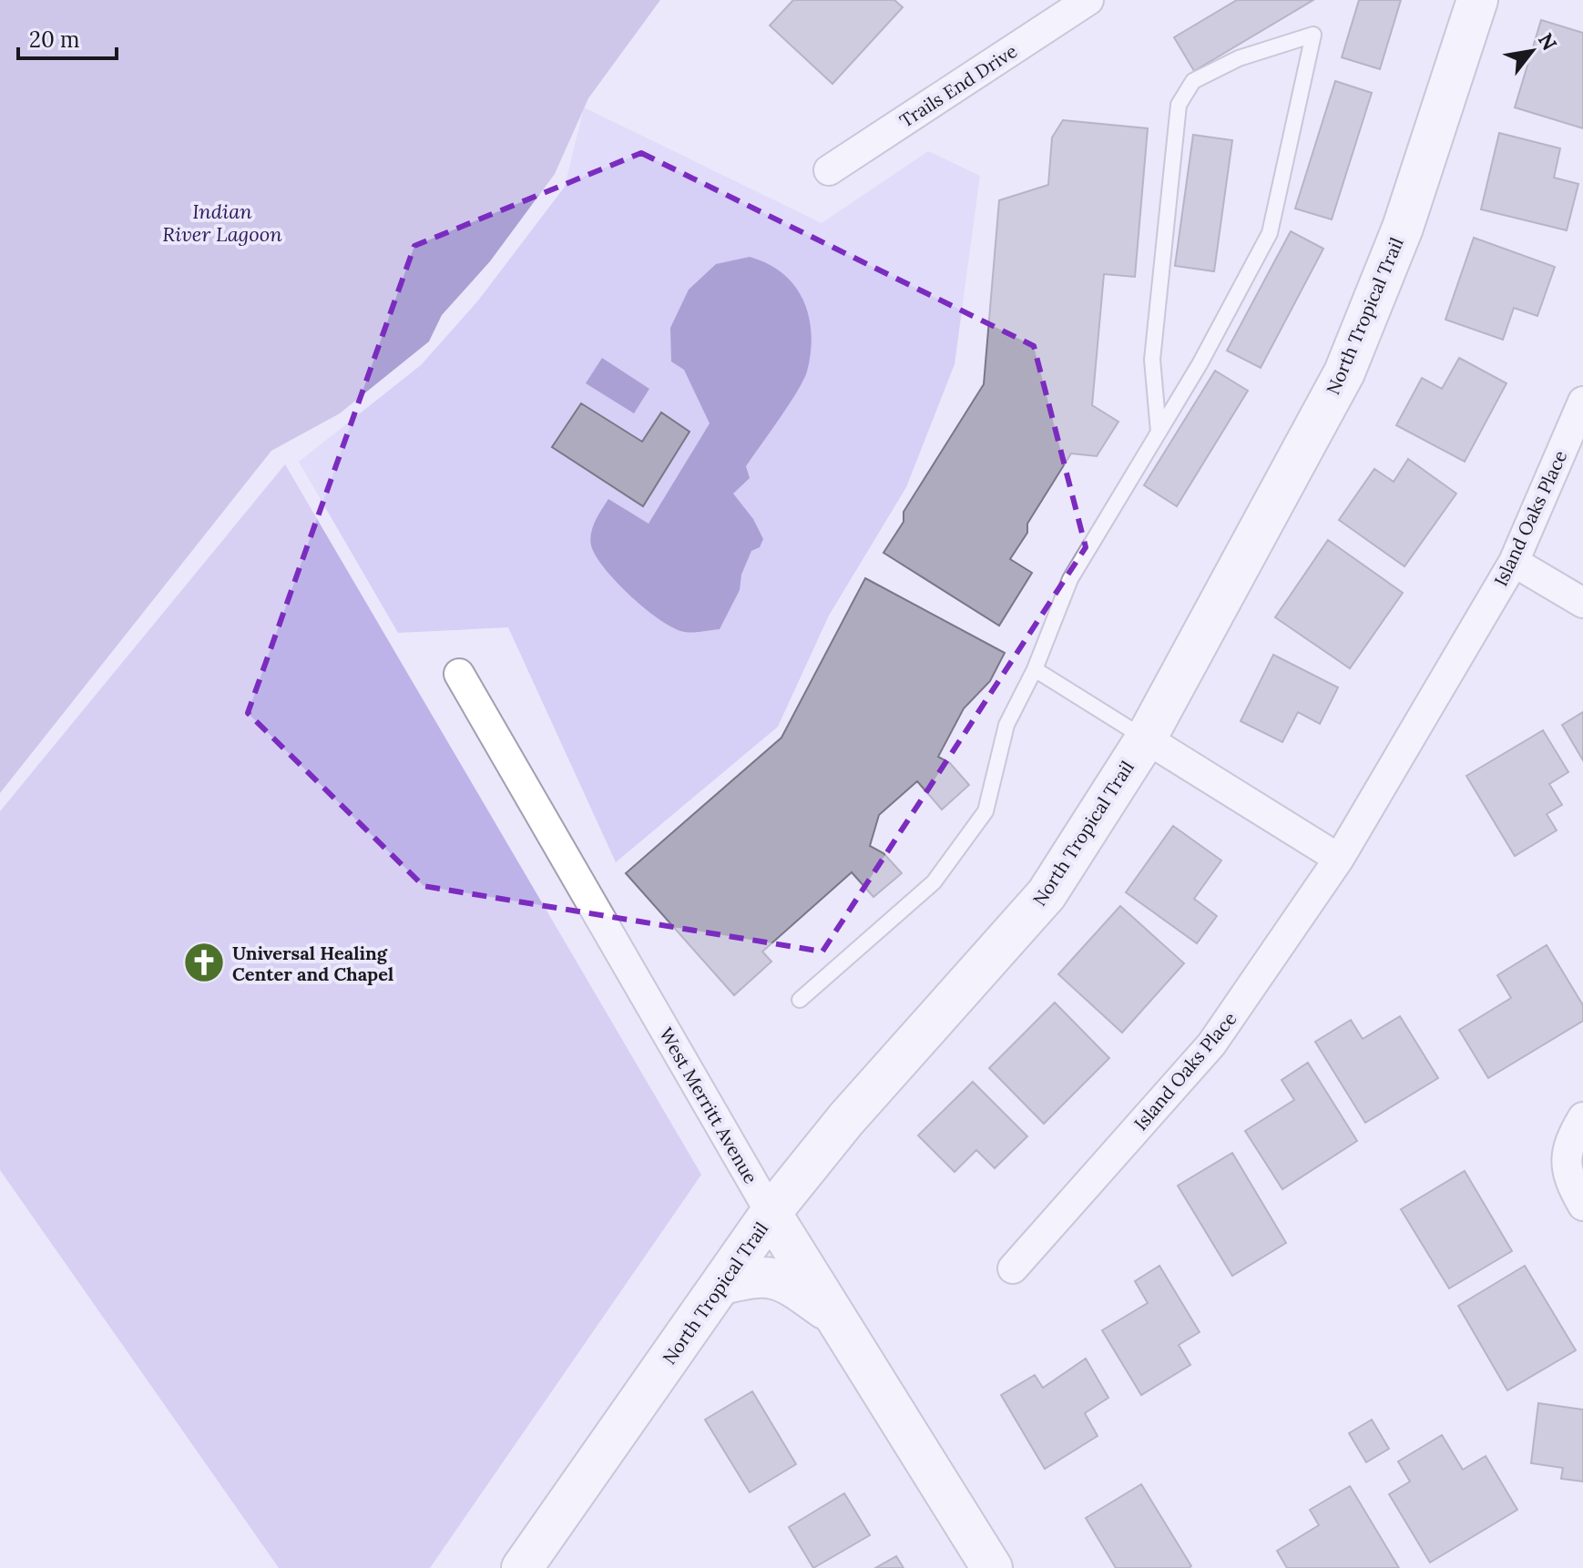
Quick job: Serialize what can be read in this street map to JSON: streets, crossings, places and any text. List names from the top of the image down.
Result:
{
  "streets": {
    "street": [
      "Trails End Drive",
      "North Tropical Trail",
      "Island Oaks Place",
      "West Merritt Avenue"
    ]
  },
  "crossings": [
    ["North Tropical Trail", "West Merritt Avenue"]
  ],
  "water": ["Indian River Lagoon"],
  "places": {
    "church": ["Universal Healing Center and Chapel"]
  },
  "scale_bar": "20 m",
  "north": "top right"
}
